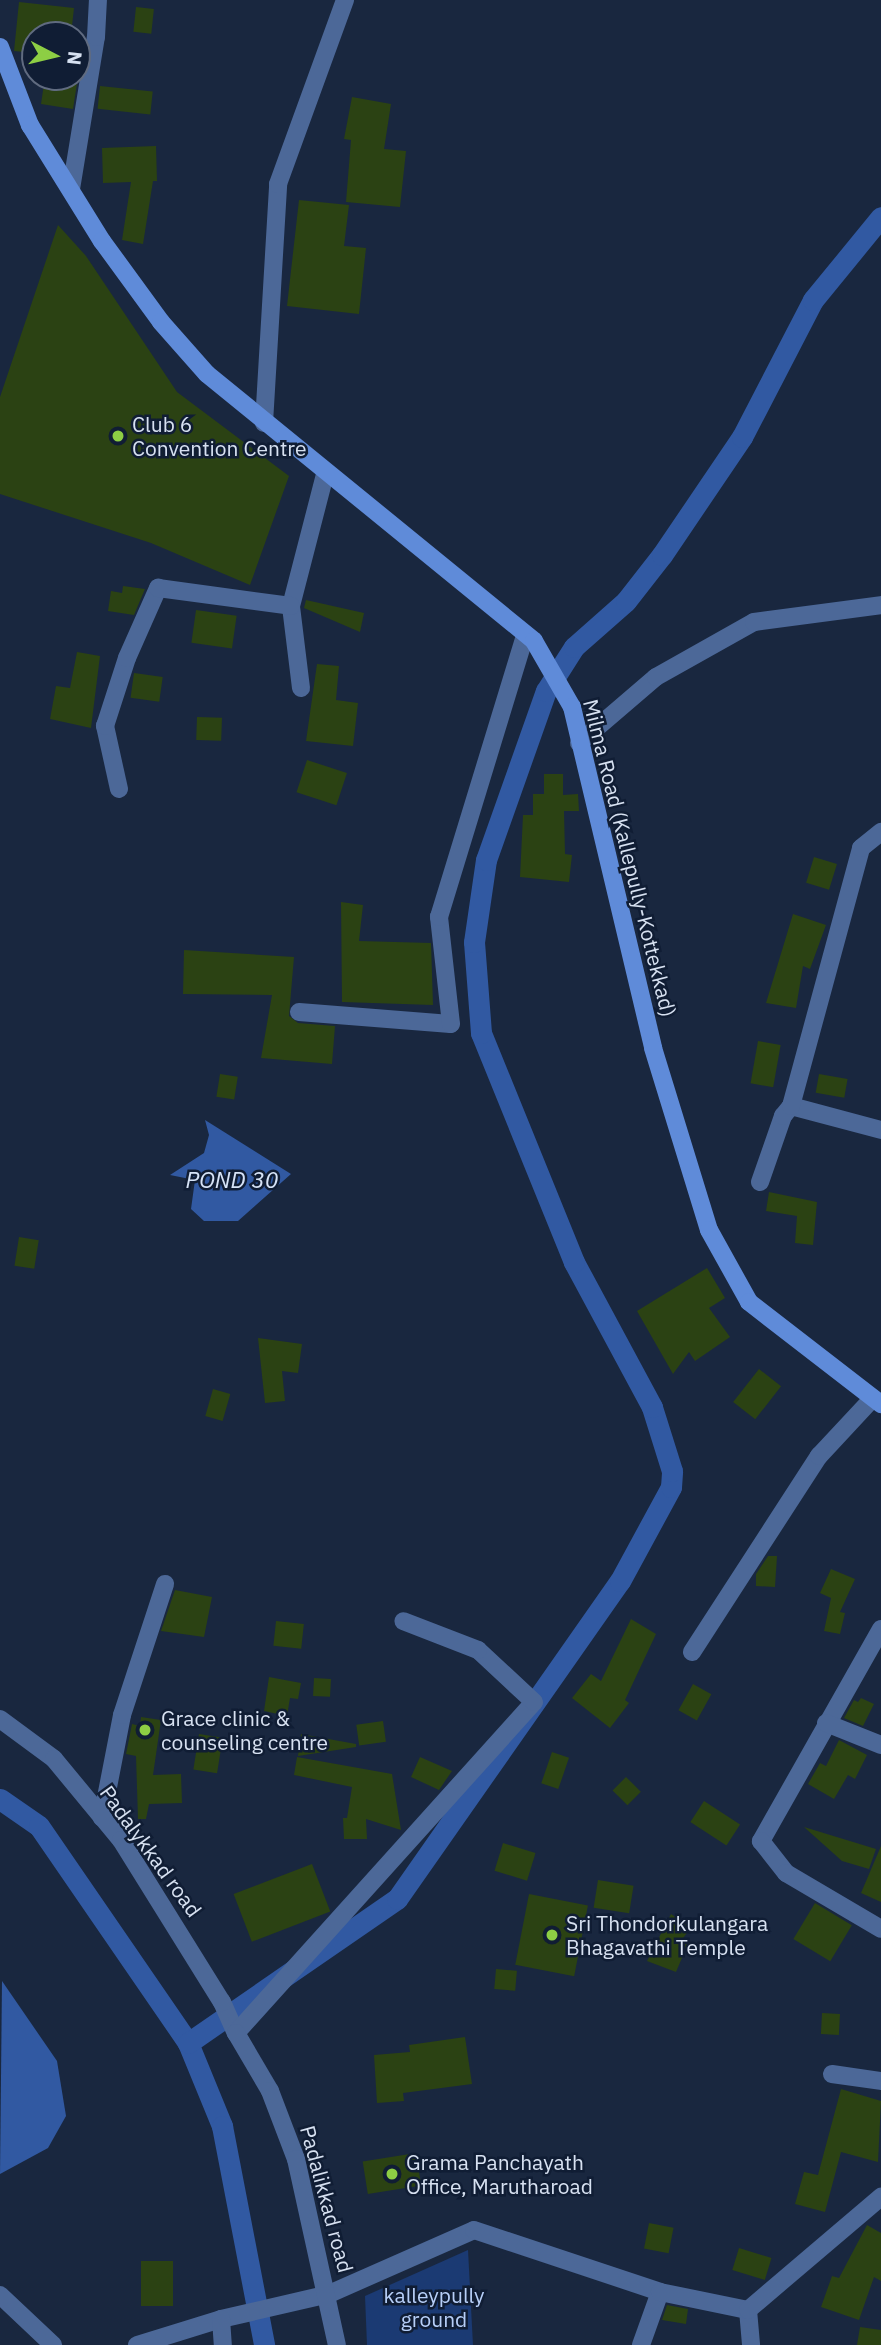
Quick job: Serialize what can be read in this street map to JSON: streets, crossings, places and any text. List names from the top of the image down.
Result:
{
  "streets": {
    "main road": ["Milma Road (Kallepully-Kottekkad)"],
    "street": ["Padalykkad road", "Padalikkad road"]
  },
  "crossings": [
    ["Padalykkad road", "Padalikkad road"]
  ],
  "water": ["POND 30"],
  "parks": ["kalleypully ground"],
  "places": [
    "Club 6 Convention Centre",
    "Grace clinic & counseling centre",
    "Sri Thondorkulangara Bhagavathi Temple",
    "Grama Panchayath Office, Marutharoad"
  ],
  "north": "right"
}
